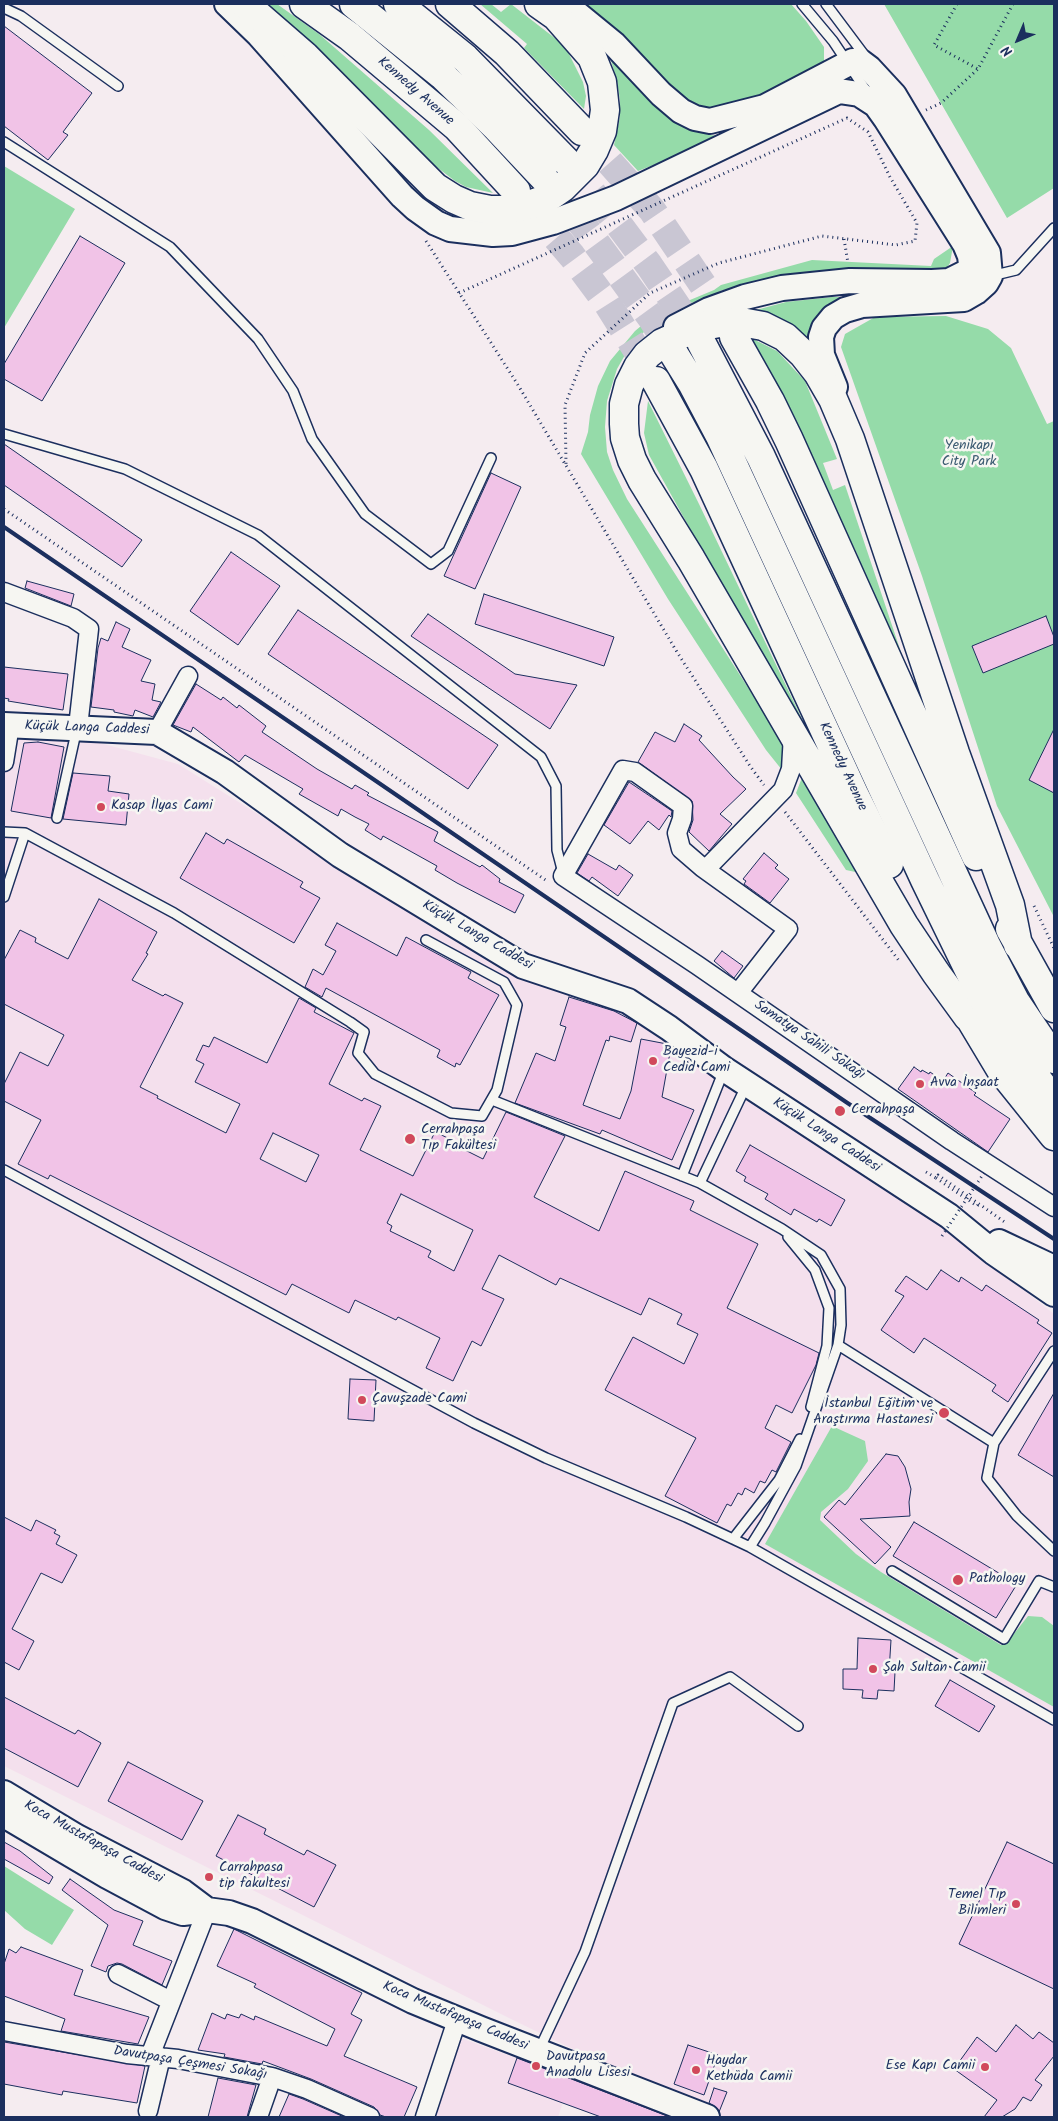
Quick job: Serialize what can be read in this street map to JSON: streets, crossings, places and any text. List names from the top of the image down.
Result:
{
  "streets": {
    "main road": ["Kennedy Avenue"],
    "street": [
      "Küçük Langa Caddesi",
      "Samatya Sahili Sokağı",
      "Koca Mustafapaşa Caddesi",
      "Davutpaşa Çeşmesi Sokağı"
    ]
  },
  "parks": ["Yenikapı City Park"],
  "places": [
    "Kasap İlyas Cami",
    "Bayezid-i Cedid Cami",
    "Avva İnşaat",
    "Cerrahpaşa",
    "Cerrahpaşa Tıp Fakültesi",
    "Çavuşzade Cami",
    "İstanbul Eğitim ve Araştırma Hastanesi",
    "Pathology",
    "Şah Sultan Camii",
    "Carrahpasa tip fakultesi",
    "Temel Tıp Bilimleri",
    "Davutpasa Anadolu Lisesi",
    "Ese Kapı Camii",
    "Haydar Kethüda Camii"
  ],
  "north": "bottom left"
}
